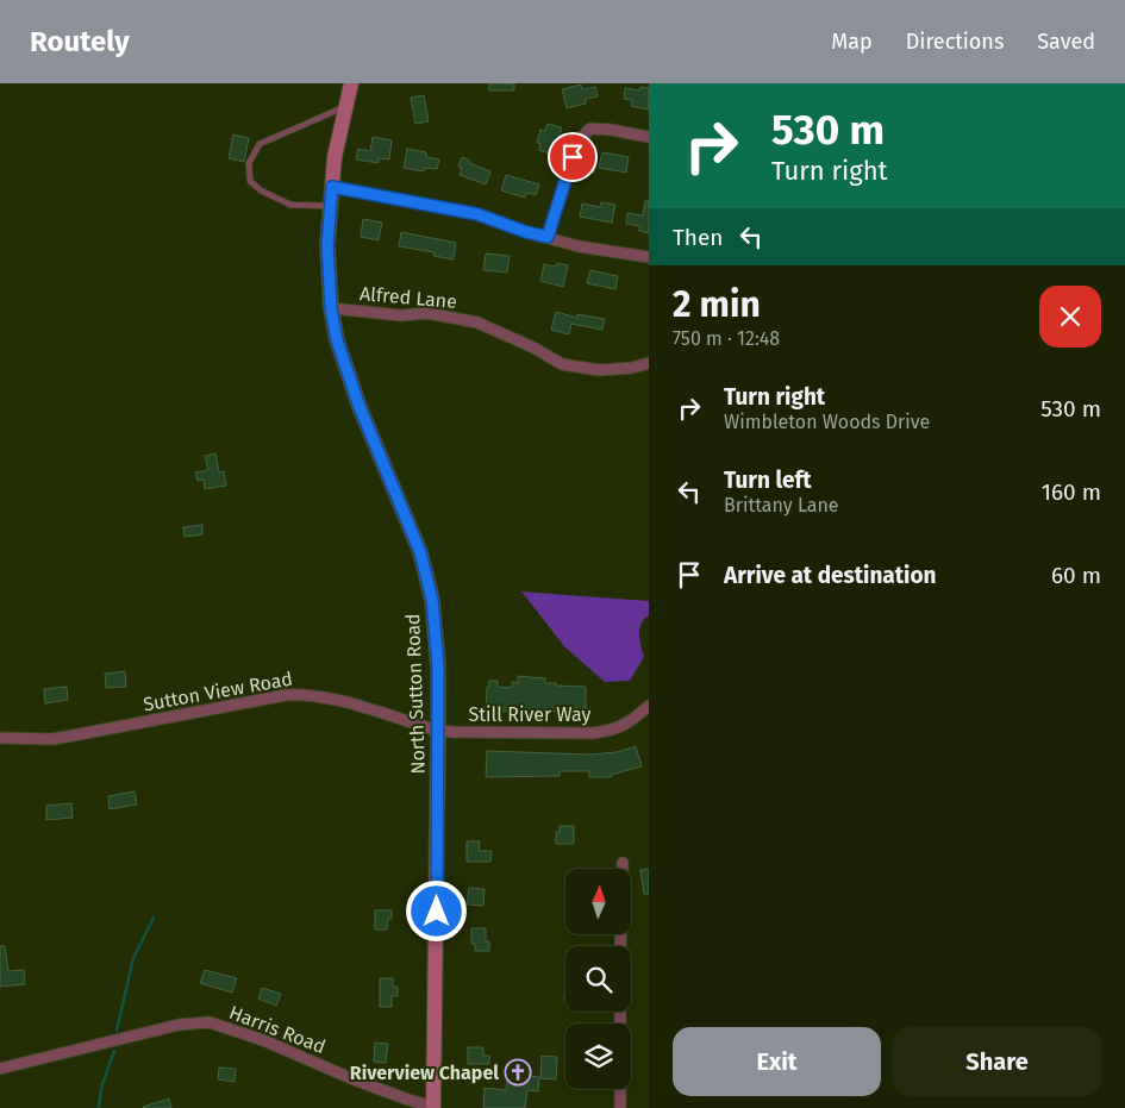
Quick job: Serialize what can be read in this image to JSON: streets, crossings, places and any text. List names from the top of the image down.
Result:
{
  "streets": {
    "main road": ["North Sutton Road"],
    "street": [
      "Alfred Lane",
      "Sutton View Road",
      "Still River Way",
      "Harris Road"
    ]
  },
  "crossings": [
    ["Alfred Lane", "North Sutton Road"],
    ["Sutton View Road", "North Sutton Road"],
    ["Sutton View Road", "Still River Way"],
    ["North Sutton Road", "Still River Way"],
    ["North Sutton Road", "Harris Road"]
  ],
  "places": {
    "church": ["Riverview Chapel"]
  },
  "north": "top",
  "page": {
    "header": "Routely",
    "nav": ["Map", "Directions", "Saved"],
    "turn": ["530 m", "Turn right"],
    "then": "Then",
    "heading": ["2 min", "750 m · 12:48"],
    "list": [
      {
        "name": "Turn right",
        "note": "Wimbleton Woods Drive",
        "value": "530 m"
      },
      {
        "name": "Turn left",
        "note": "Brittany Lane",
        "value": "160 m"
      },
      {
        "name": "Arrive at destination",
        "value": "60 m"
      }
    ],
    "buttons": ["Exit", "Share"]
  }
}
